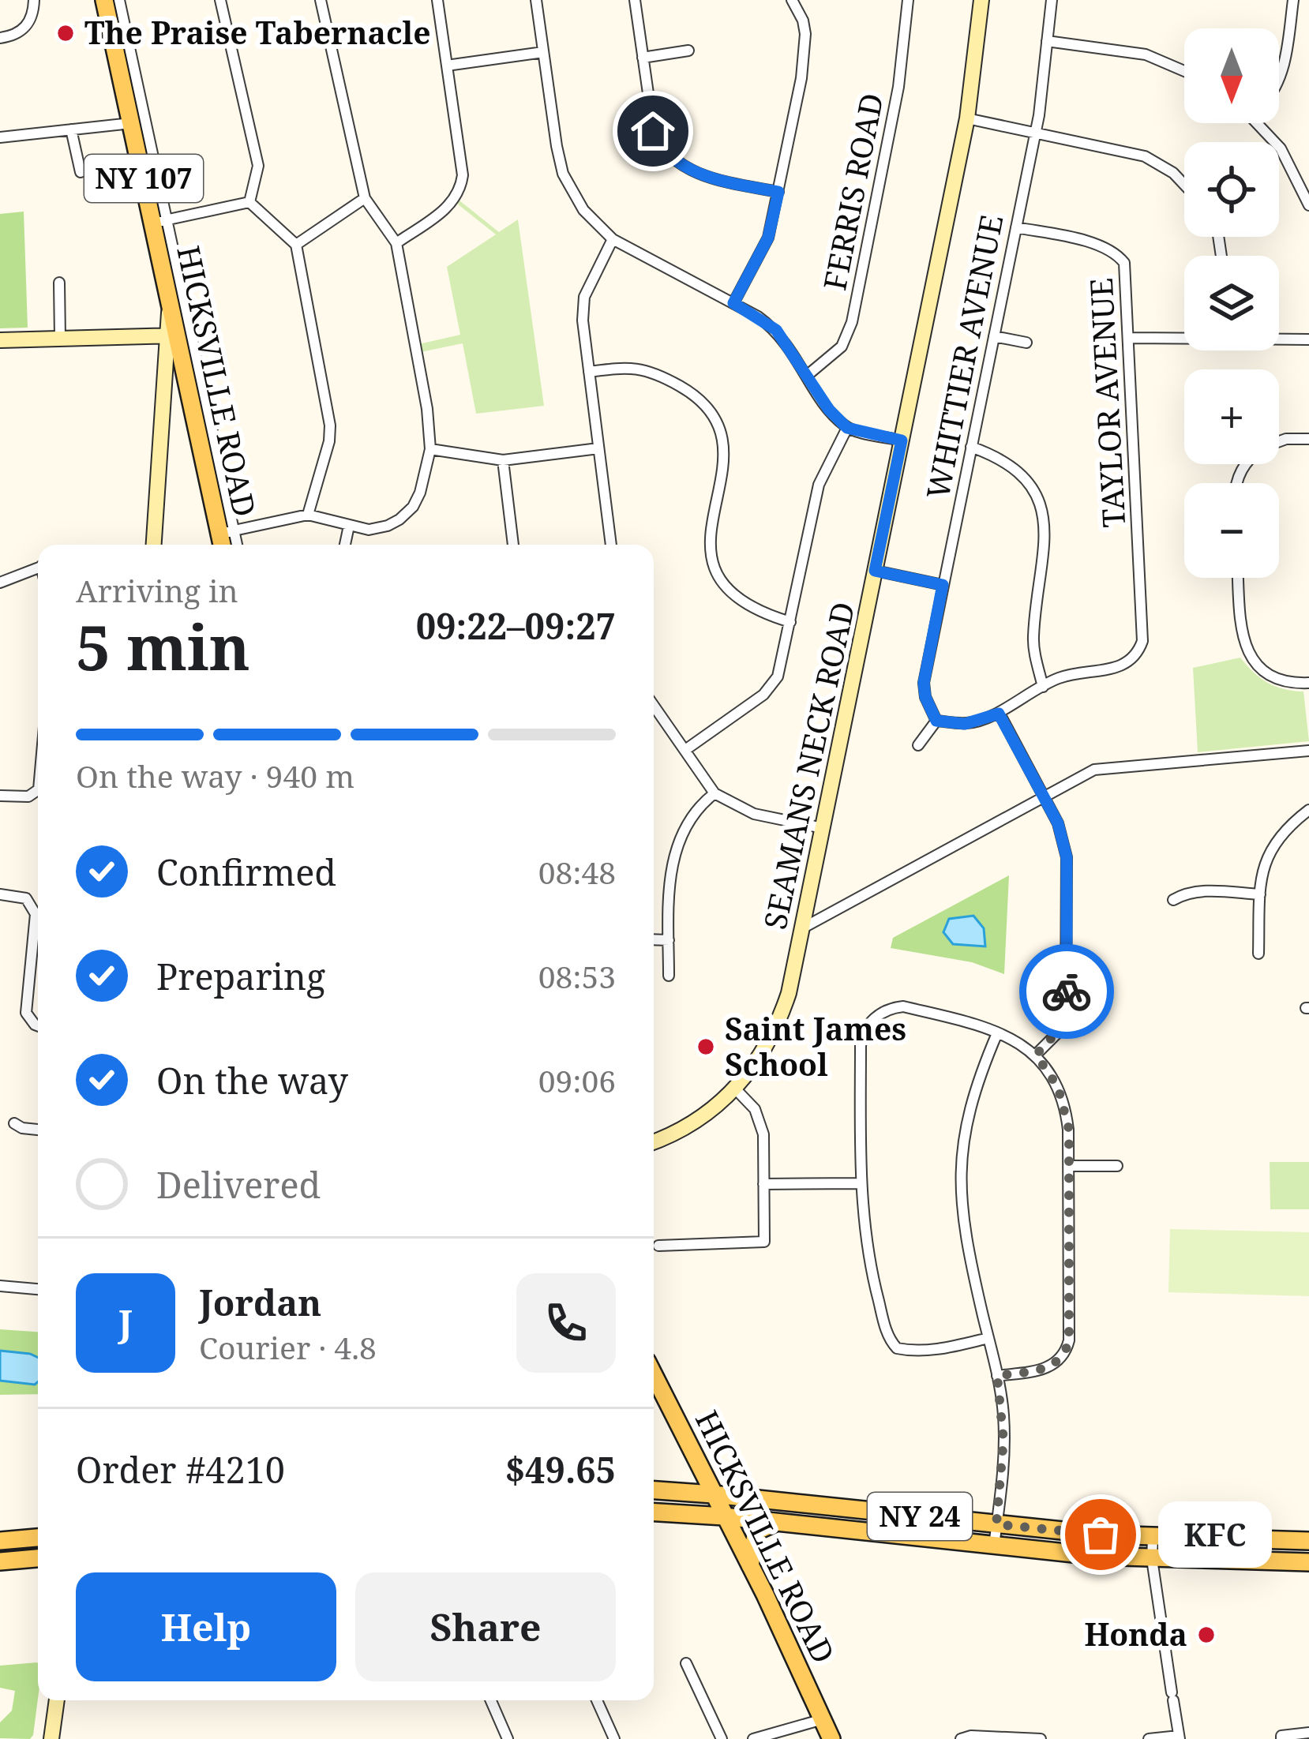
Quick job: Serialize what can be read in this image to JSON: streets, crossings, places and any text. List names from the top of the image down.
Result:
{
  "streets": {
    "main road": [
      "NY 107",
      "HICKSVILLE ROAD",
      "SEAMANS NECK ROAD",
      "NY 24"
    ],
    "street": ["FERRIS ROAD", "WHITTIER AVENUE", "TAYLOR AVENUE"]
  },
  "crossings": [
    ["WHITTIER AVENUE", "TAYLOR AVENUE"],
    ["HICKSVILLE ROAD", "NY 24"]
  ],
  "places": [
    "The Praise Tabernacle",
    "Saint James School",
    "KFC",
    "Honda"
  ],
  "north": "bottom",
  "page": {
    "map_buttons": ["+", "−"],
    "heading": ["5 min", "Arriving in", "09:22–09:27"],
    "panel": [
      "Jordan",
      "Courier · 4.8",
      "Order #4210",
      "$49.65"
    ],
    "bar": "On the way · 940 m",
    "list": [
      ["Confirmed", "08:48"],
      ["Preparing", "08:53"],
      ["On the way", "09:06"],
      "Delivered"
    ],
    "round": "J",
    "bubble": "KFC",
    "buttons": ["Help", "Share"]
  }
}
